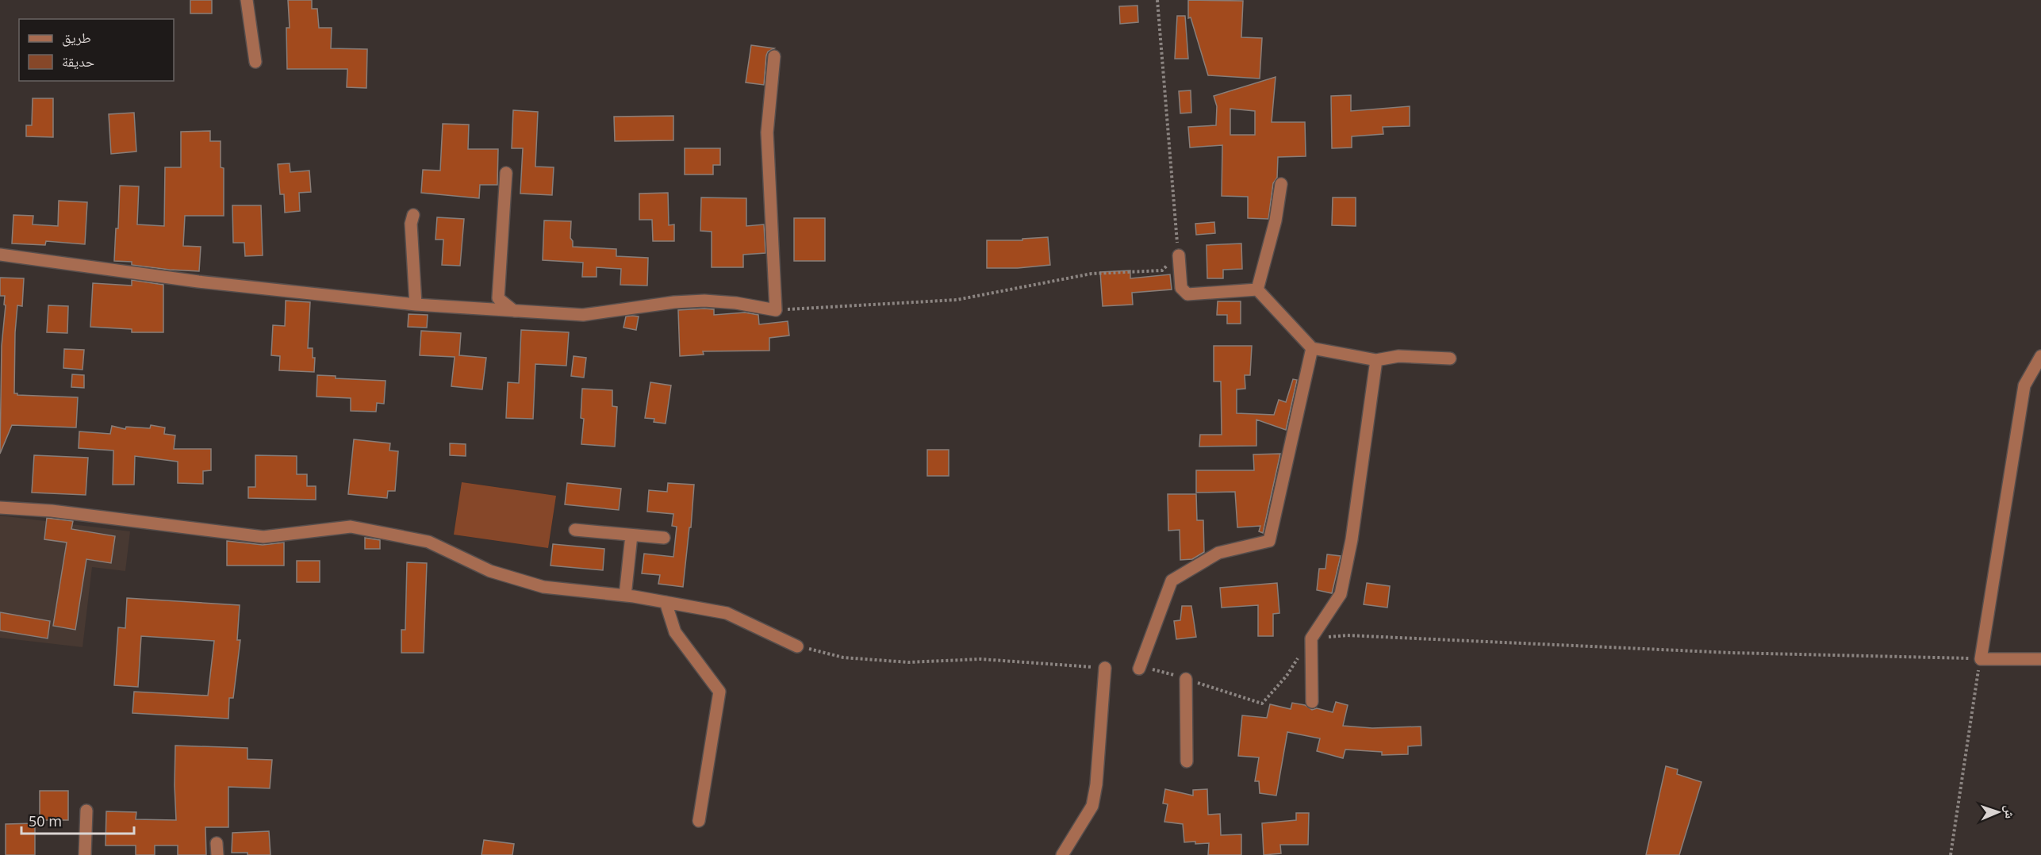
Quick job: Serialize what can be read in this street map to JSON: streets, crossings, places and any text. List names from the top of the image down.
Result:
{
  "legend": ["طريق", "حديقة"],
  "scale_bar": "50 m",
  "north": "right"
}
